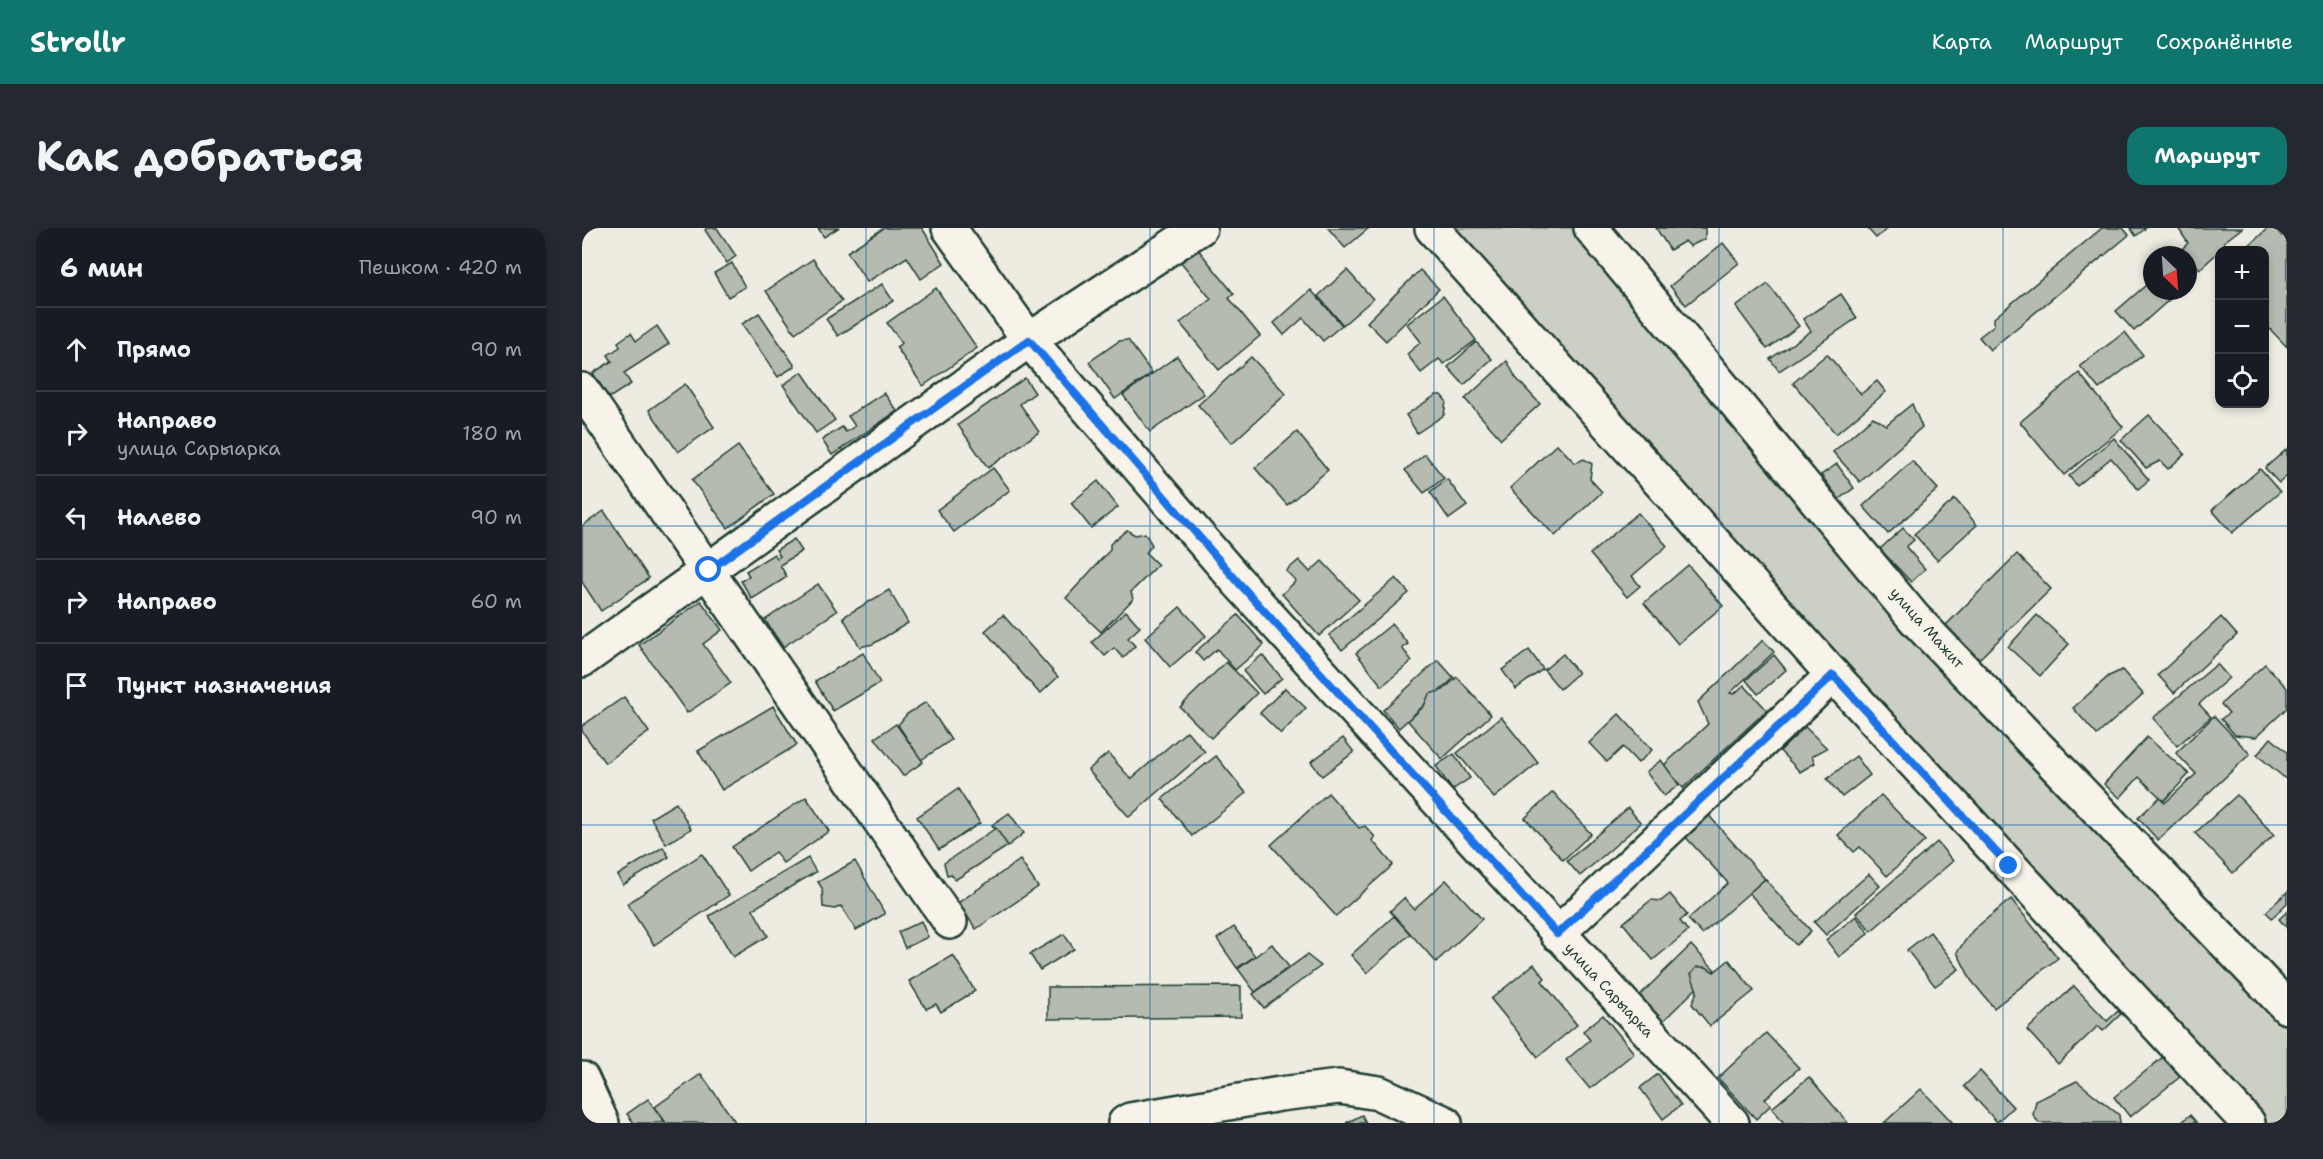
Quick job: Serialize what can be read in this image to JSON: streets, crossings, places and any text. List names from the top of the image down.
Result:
{
  "streets": {
    "street": ["улица Мажит", "улица Сарыарка"]
  },
  "north": "bottom right",
  "page": {
    "header": "Strollr",
    "nav": ["Карта", "Маршрут", "Сохранённые"],
    "buttons": "Маршрут",
    "title": "Как добраться",
    "heading": ["6 мин", "Пешком · 420 m"],
    "map_buttons": ["+", "−"],
    "list": [
      ["Прямо", "90 m"],
      ["Направо", "улица Сарыарка", "180 m"],
      ["Налево", "90 m"],
      ["Направо", "60 m"],
      "Пункт назначения"
    ]
  }
}
